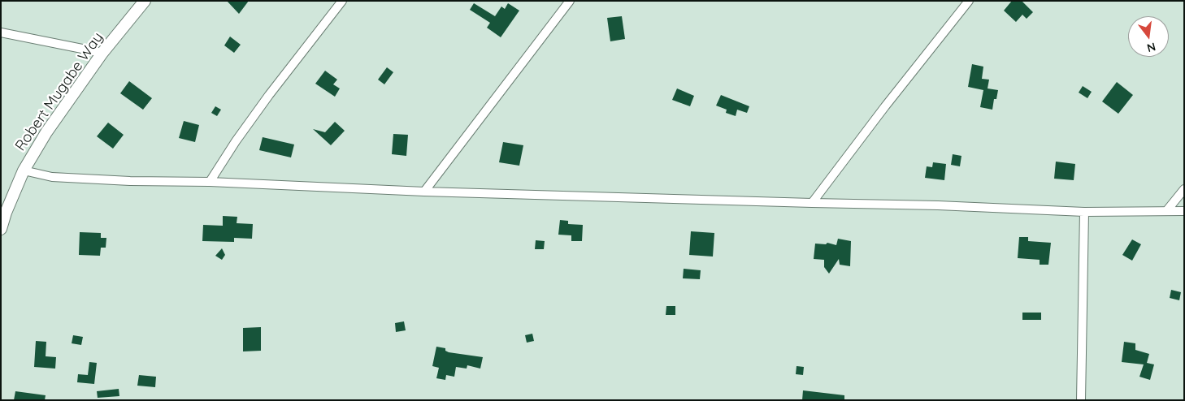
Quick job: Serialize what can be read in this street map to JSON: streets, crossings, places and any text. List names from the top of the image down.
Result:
{
  "streets": {
    "main road": ["Robert Mugabe Way"]
  },
  "north": "bottom"
}
